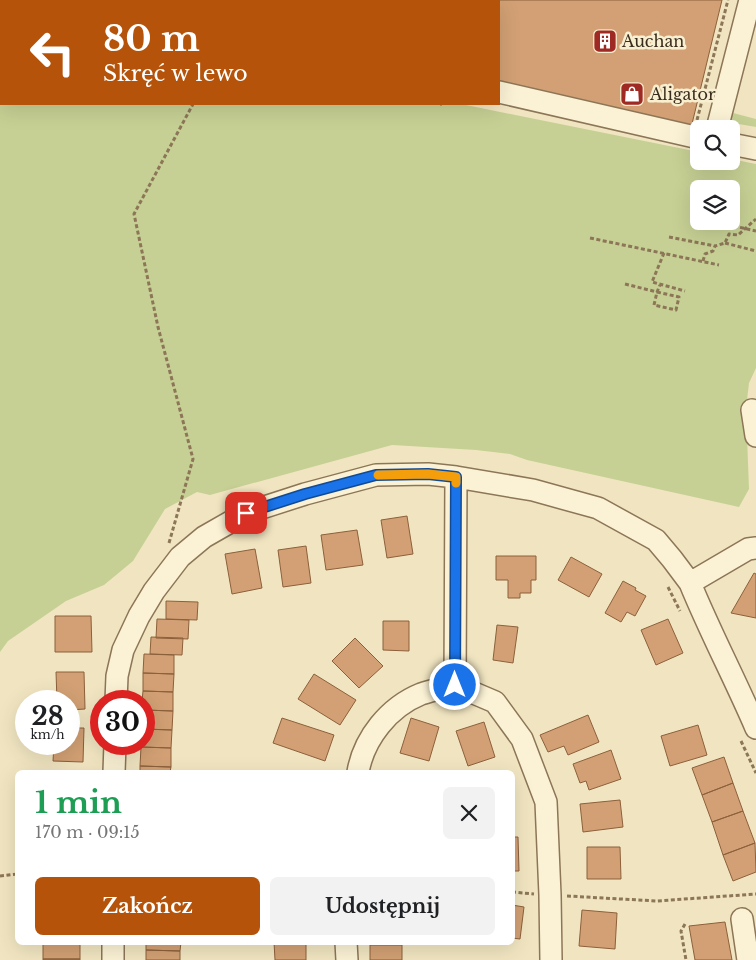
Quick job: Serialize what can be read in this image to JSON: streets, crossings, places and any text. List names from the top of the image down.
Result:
{
  "places": {
    "building": ["Auchan"],
    "shop": ["Aligator"]
  },
  "page": {
    "turn": ["80 m", "Skręć w lewo"],
    "speed": "28 km/h",
    "limit": "30",
    "heading": ["1 min", "170 m · 09:15"],
    "buttons": ["Zakończ", "Udostępnij"]
  }
}
